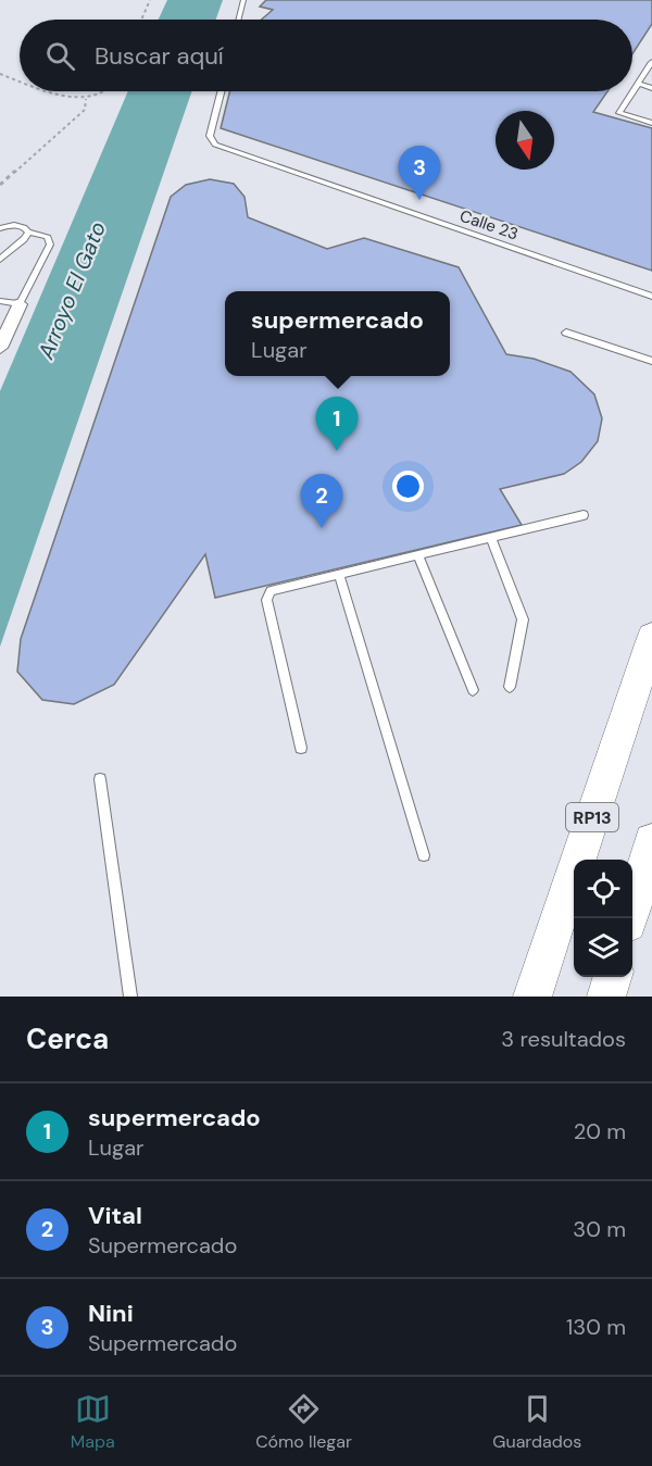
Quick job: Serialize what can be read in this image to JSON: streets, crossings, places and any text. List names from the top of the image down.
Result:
{
  "streets": {
    "main road": ["RP13"],
    "lane": ["Calle 23"]
  },
  "water": ["Arroyo El Gato"],
  "north": "bottom",
  "page": {
    "search": "Buscar aquí",
    "pins": ["3", "1", "2"],
    "popup": ["supermercado", "Lugar"],
    "heading": ["Cerca", "3 resultados"],
    "list": [
      {
        "mark": "1",
        "name": "supermercado",
        "note": "Lugar",
        "value": "20 m"
      },
      {
        "mark": "2",
        "name": "Vital",
        "note": "Supermercado",
        "value": "30 m"
      },
      {
        "mark": "3",
        "name": "Nini",
        "note": "Supermercado",
        "value": "130 m"
      }
    ],
    "nav": ["Mapa", "Cómo llegar", "Guardados"]
  }
}
